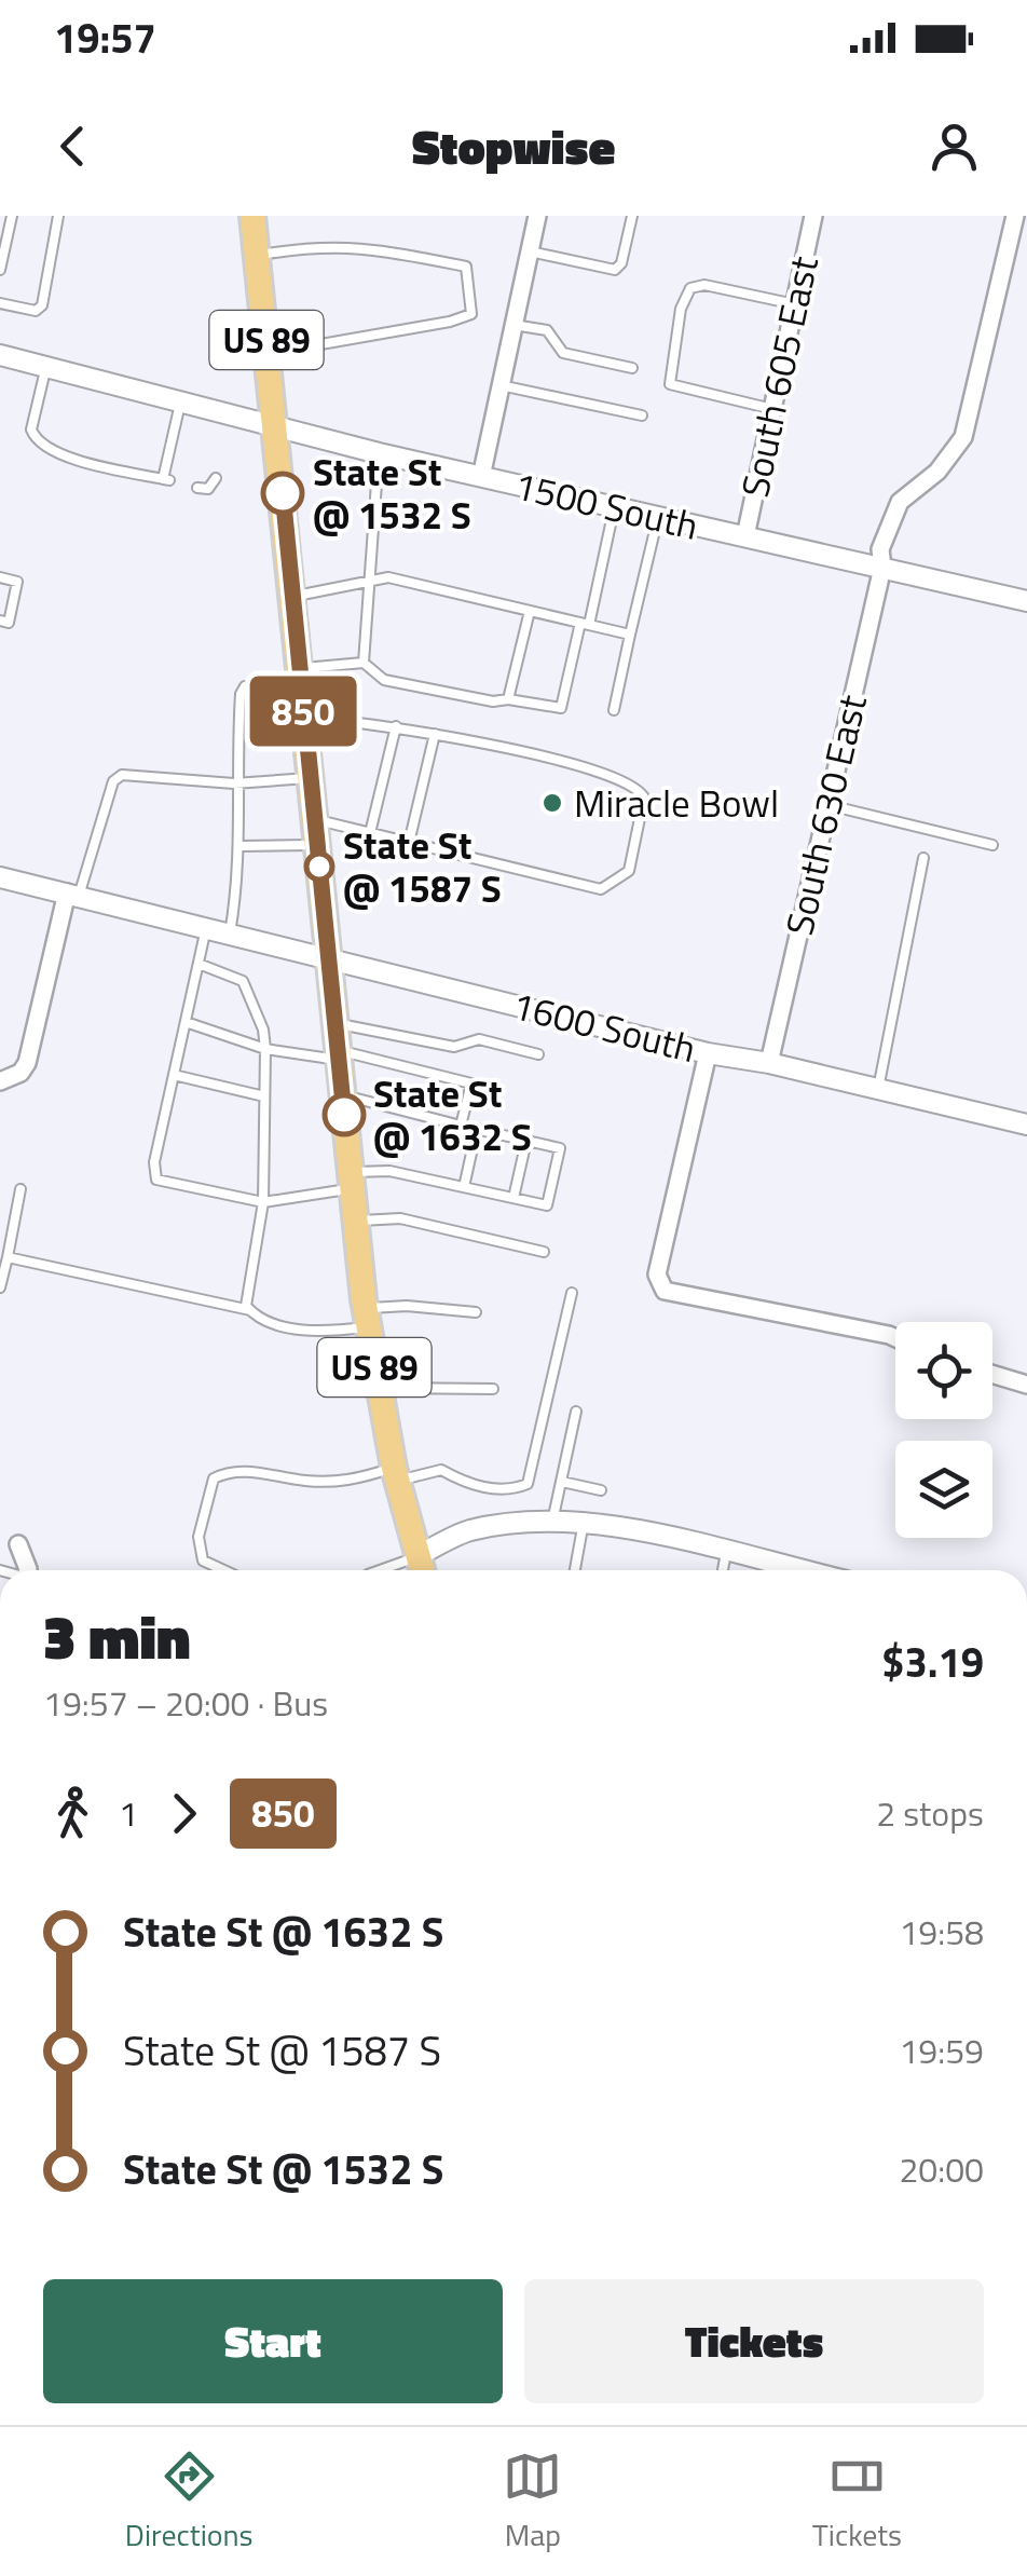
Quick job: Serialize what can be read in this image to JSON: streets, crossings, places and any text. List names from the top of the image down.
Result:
{
  "streets": {
    "main road": ["US 89"],
    "street": [
      "South 605 East",
      "1500 South",
      "South 630 East",
      "1600 South"
    ]
  },
  "crossings": [
    ["US 89", "1500 South"],
    ["US 89", "1600 South"],
    ["South 605 East", "1500 South"],
    ["1500 South", "South 630 East"],
    ["South 630 East", "1600 South"]
  ],
  "places": [
    "State St @ 1532 S",
    "Miracle Bowl",
    "State St @ 1587 S",
    "State St @ 1632 S"
  ],
  "lines": ["bus line 850"],
  "page": {
    "status": "19:57",
    "header": "Stopwise",
    "on_map": "850",
    "heading": ["3 min", "19:57 – 20:00 · Bus", "$3.19"],
    "legs": ["1", "850", "2 stops"],
    "list": [
      {
        "name": "State St @ 1632 S",
        "value": "19:58"
      },
      {
        "name": "State St @ 1587 S",
        "value": "19:59"
      },
      {
        "name": "State St @ 1532 S",
        "value": "20:00"
      }
    ],
    "buttons": ["Start", "Tickets"],
    "tabs": ["Directions", "Map", "Tickets"]
  }
}
